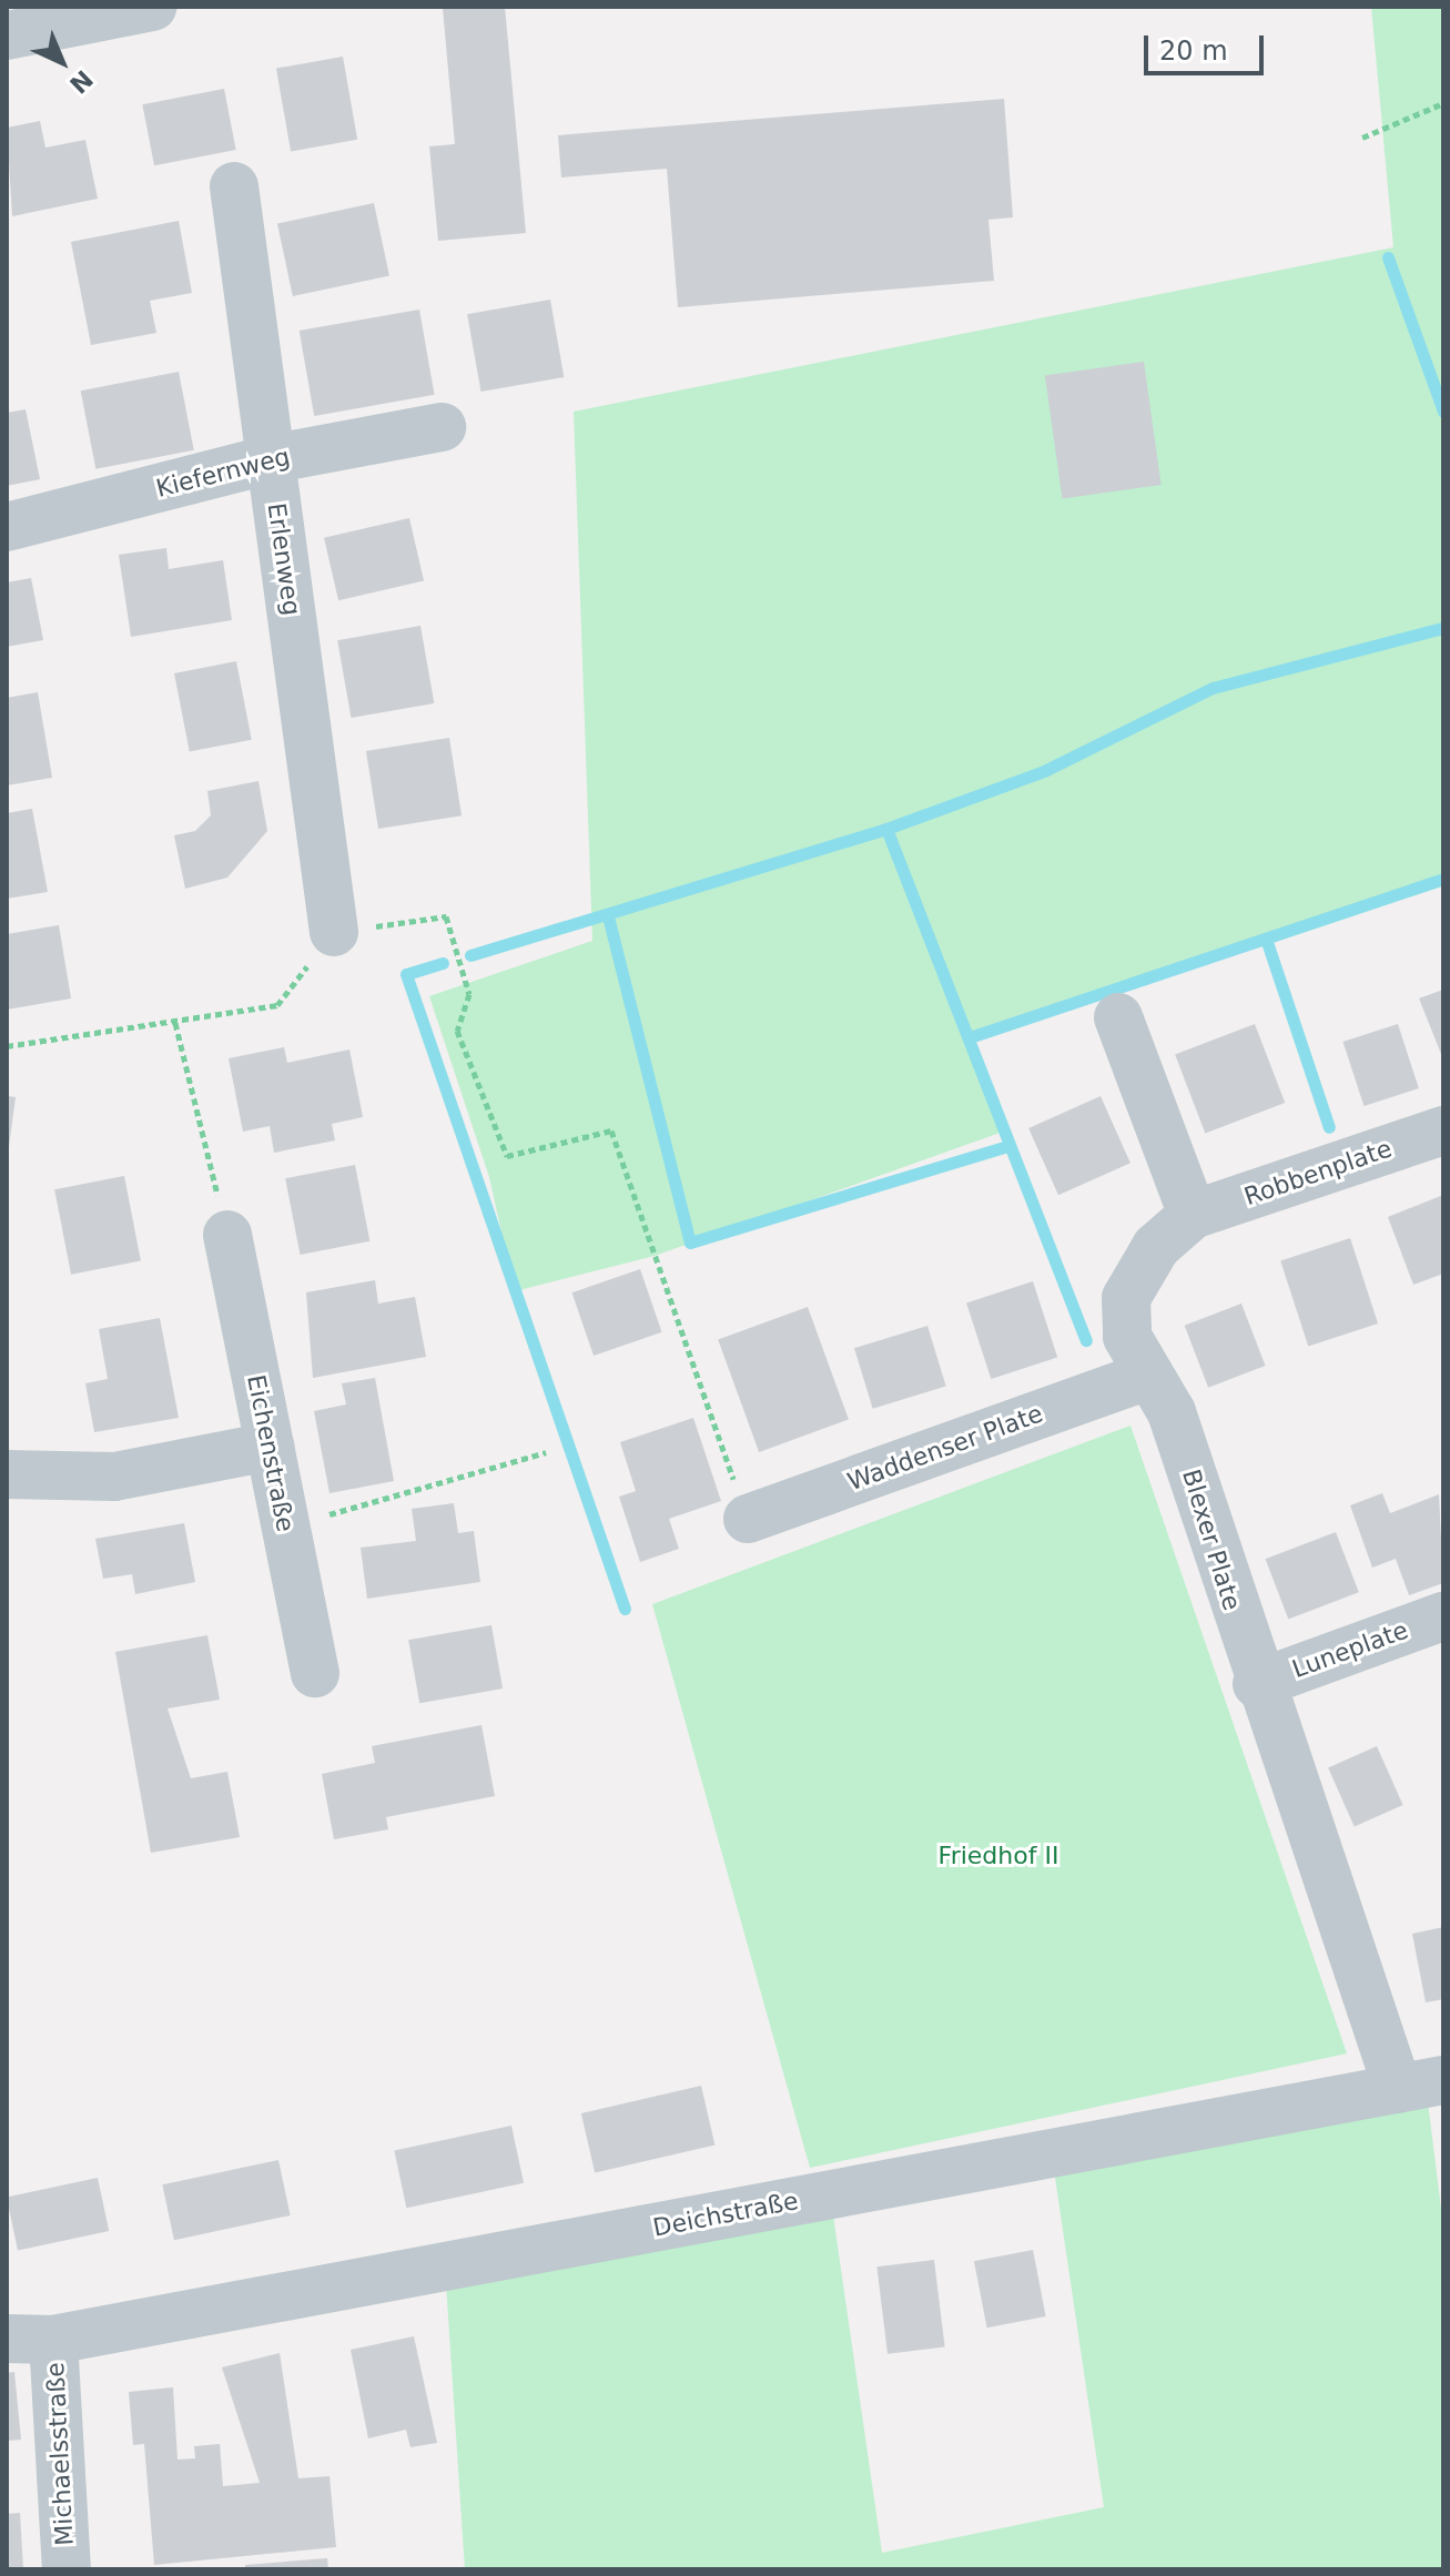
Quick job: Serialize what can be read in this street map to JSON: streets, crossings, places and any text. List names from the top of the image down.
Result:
{
  "streets": {
    "street": [
      "Kiefernweg",
      "Erlenweg",
      "Robbenplate",
      "Waddenser Plate",
      "Eichenstraße",
      "Blexer Plate",
      "Luneplate",
      "Deichstraße",
      "Michaelsstraße"
    ]
  },
  "crossings": [
    ["Kiefernweg", "Erlenweg"],
    ["Robbenplate", "Blexer Plate"],
    ["Waddenser Plate", "Blexer Plate"],
    ["Blexer Plate", "Luneplate"],
    ["Blexer Plate", "Deichstraße"],
    ["Deichstraße", "Michaelsstraße"]
  ],
  "parks": ["Friedhof II"],
  "scale_bar": "20 m",
  "north": "bottom right"
}
